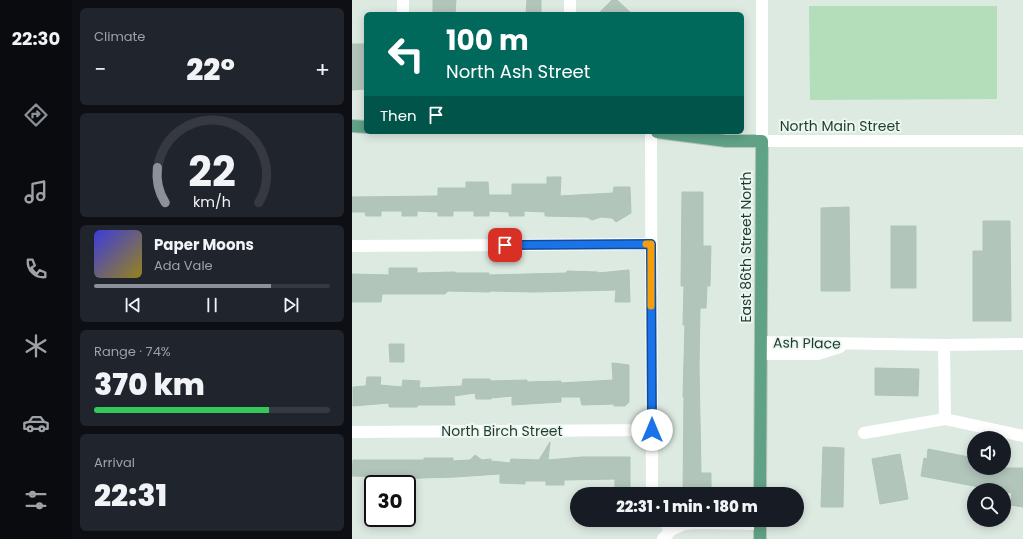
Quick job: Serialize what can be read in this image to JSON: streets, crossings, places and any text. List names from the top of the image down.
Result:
{
  "streets": {
    "main road": ["North Main Street", "East 86th Street North"],
    "street": ["Ash Place", "North Birch Street"]
  },
  "crossings": [
    ["North Main Street", "East 86th Street North"],
    ["East 86th Street North", "Ash Place"]
  ],
  "page": {
    "tabs": "22:30",
    "tile": [
      "Climate",
      ["Range · 74%", "370 km"],
      ["Arrival", "22:31"]
    ],
    "turn": ["100 m", "North Ash Street"],
    "heat": ["−", "22°", "+"],
    "then": "Then",
    "song": ["Paper Moons", "Ada Vale"],
    "limit": "30",
    "trip": "22:31 · 1 min · 180 m",
    "gauge": ["22", "km/h"]
  }
}
